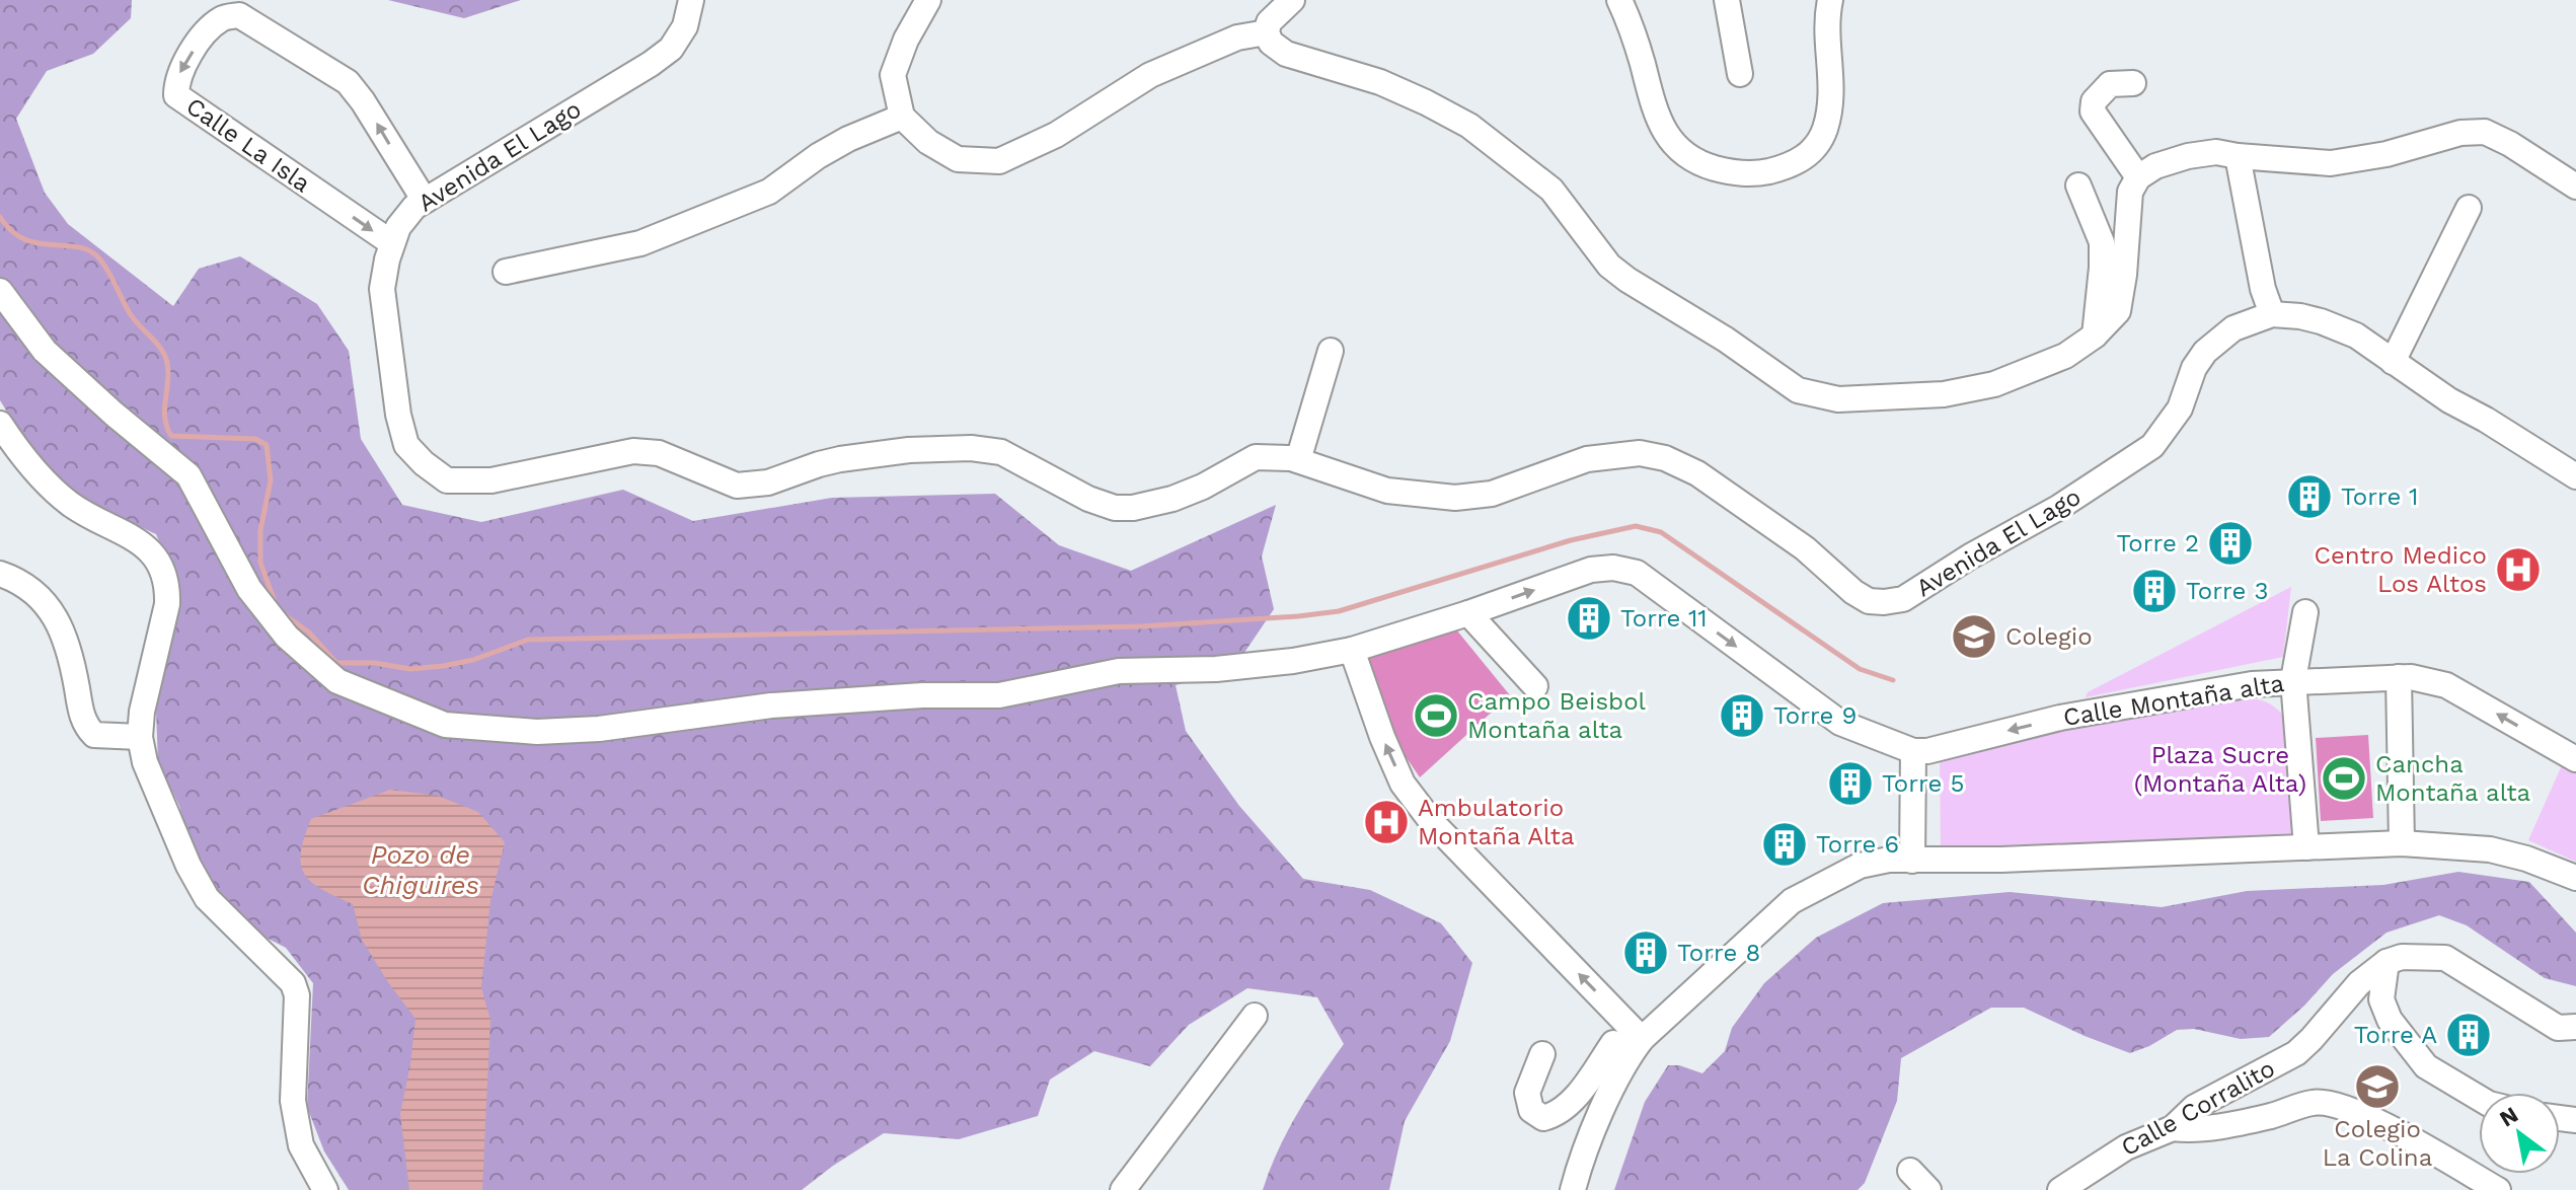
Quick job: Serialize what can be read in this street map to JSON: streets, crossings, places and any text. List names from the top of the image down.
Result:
{
  "streets": {
    "street": [
      "Calle La Isla",
      "Avenida El Lago",
      "Calle Montaña alta",
      "Calle Corralito"
    ]
  },
  "crossings": [
    ["Calle La Isla", "Avenida El Lago"]
  ],
  "water": ["Pozo de Chiguires"],
  "parks": ["Plaza Sucre (Montaña Alta)"],
  "places": {
    "building": [
      "Torre 1",
      "Torre 2",
      "Torre 3",
      "Torre 11",
      "Torre 9",
      "Torre 5",
      "Torre 6",
      "Torre 8",
      "Torre A"
    ],
    "hospital": ["Centro Medico Los Altos", "Ambulatorio Montaña Alta"],
    "school or university": ["Colegio", "Colegio La Colina"],
    "sports": ["Campo Beisbol Montaña alta", "Cancha Montaña alta"]
  },
  "north": "top left"
}
